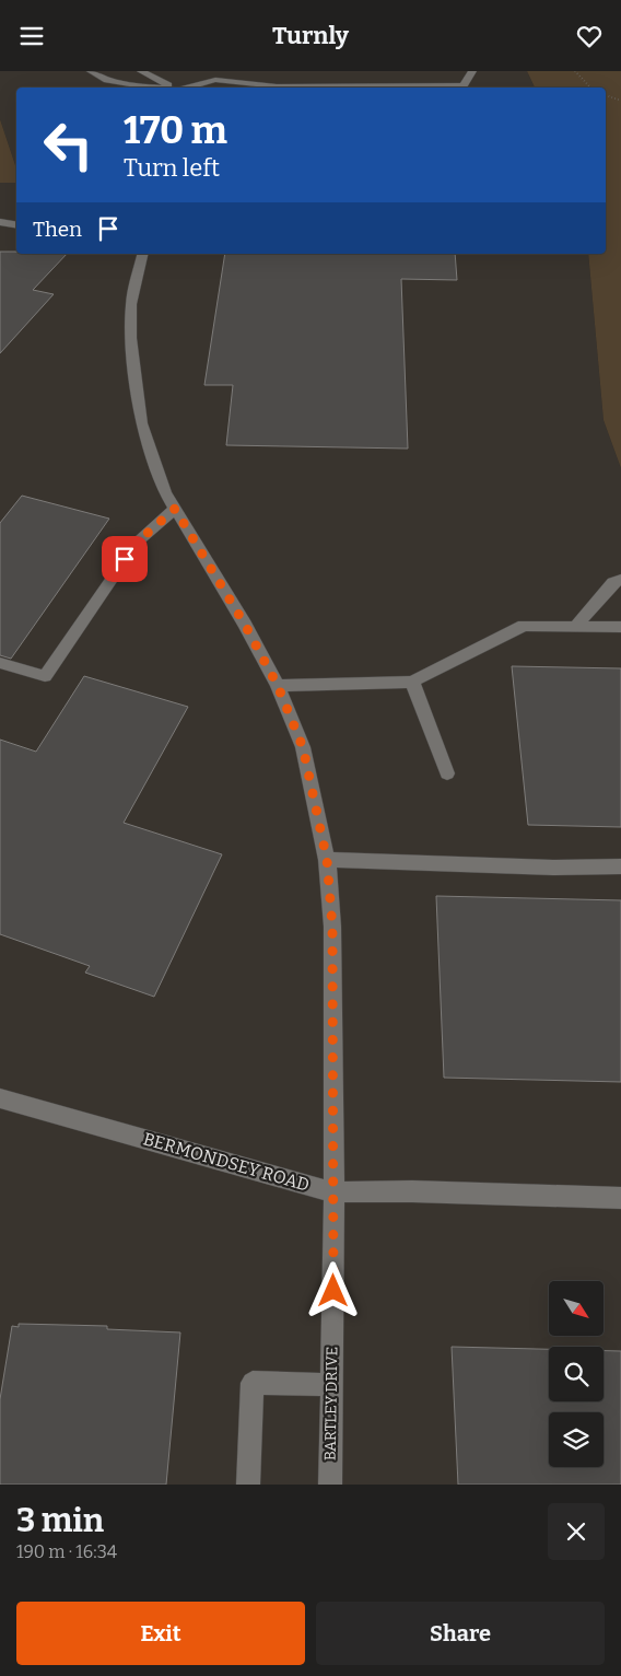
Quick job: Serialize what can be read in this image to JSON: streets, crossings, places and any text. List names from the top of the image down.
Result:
{
  "streets": {
    "street": ["BERMONDSEY ROAD", "BARTLEY DRIVE"]
  },
  "crossings": [
    ["BERMONDSEY ROAD", "BARTLEY DRIVE"]
  ],
  "north": "bottom right",
  "page": {
    "header": "Turnly",
    "turn": ["170 m", "Turn left"],
    "then": "Then",
    "heading": ["3 min", "190 m · 16:34"],
    "buttons": ["Exit", "Share"]
  }
}
